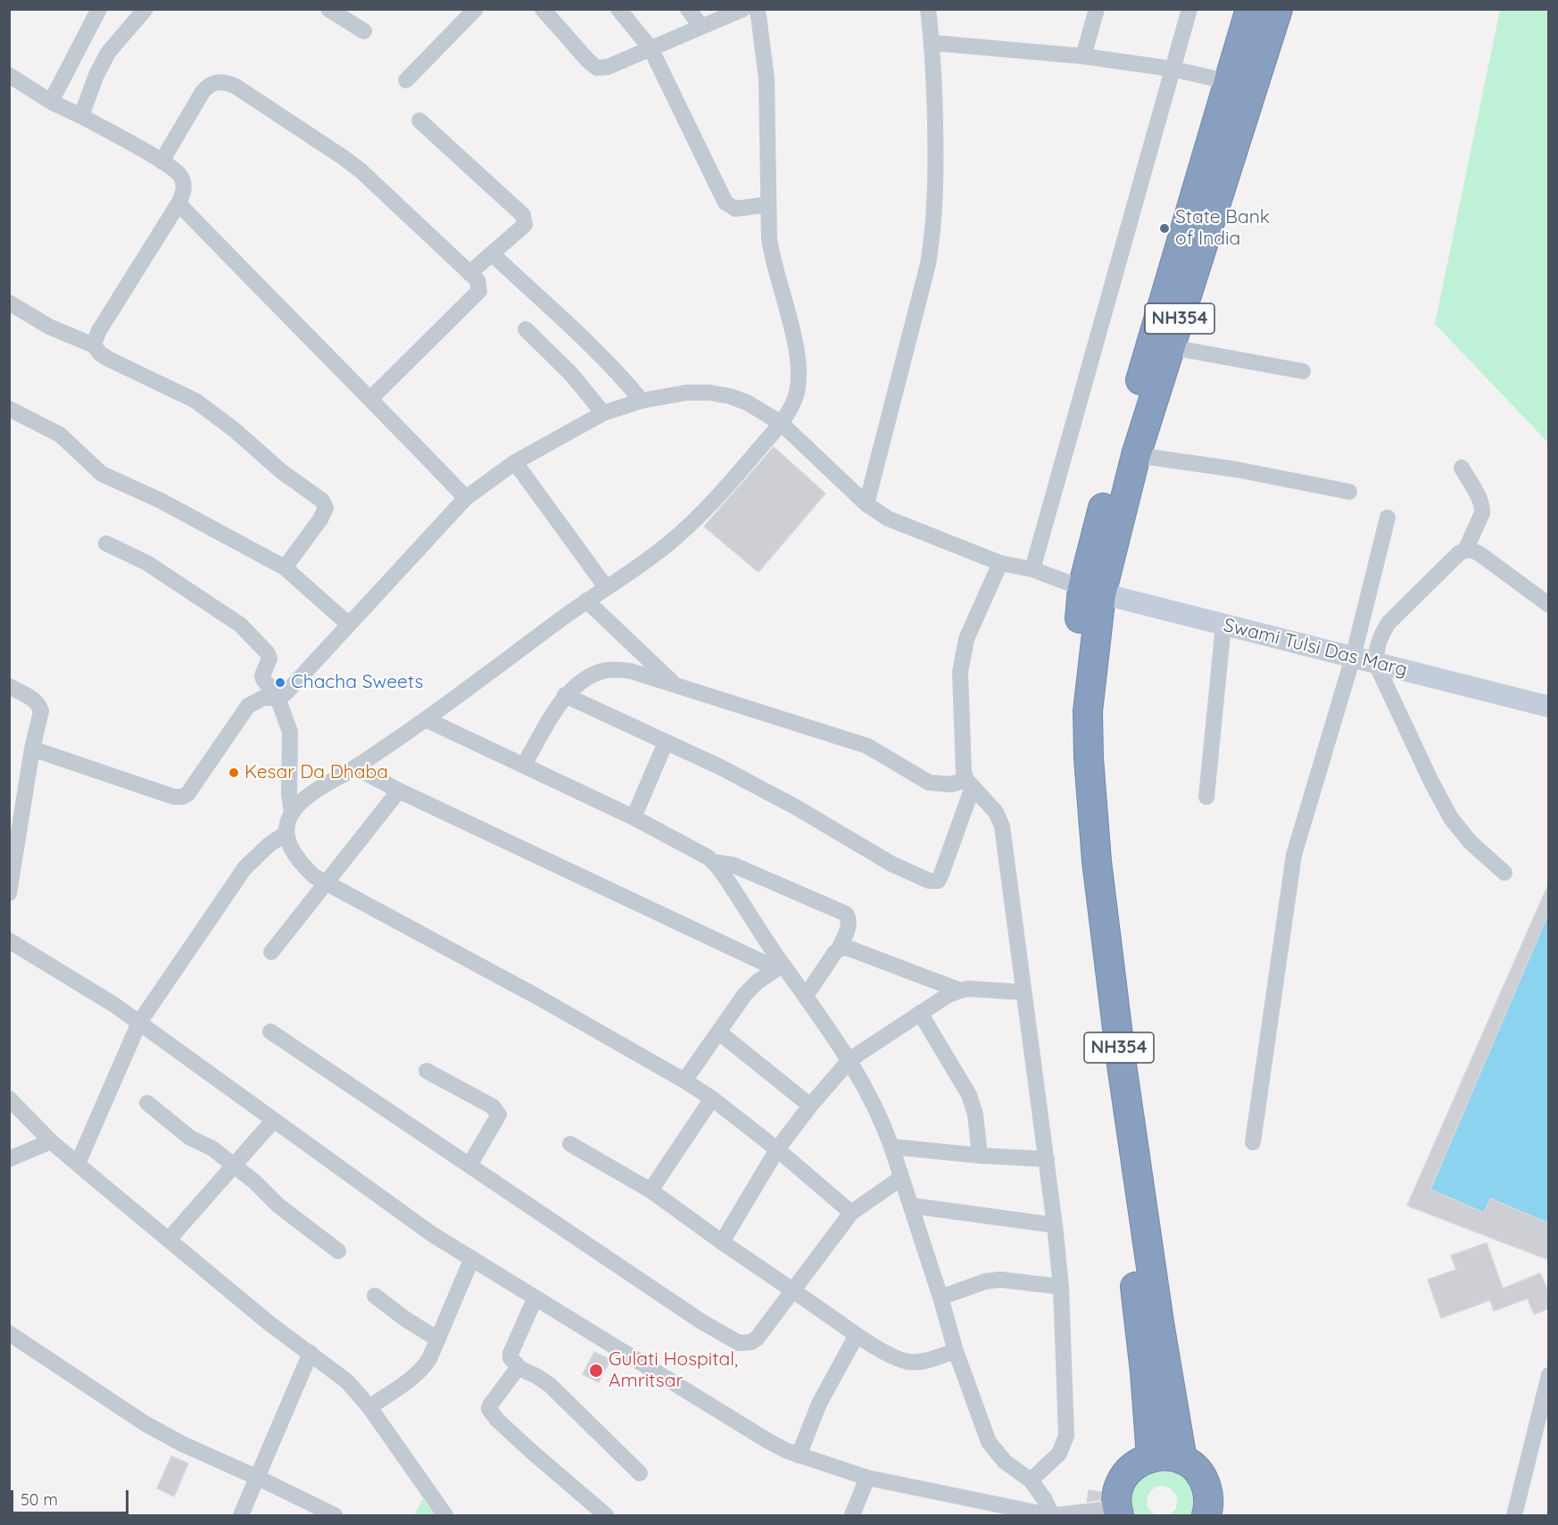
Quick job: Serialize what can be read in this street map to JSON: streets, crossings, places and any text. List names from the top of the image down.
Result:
{
  "streets": {
    "highway": ["NH354"],
    "street": ["Swami Tulsi Das Marg"]
  },
  "crossings": [
    ["NH354", "Swami Tulsi Das Marg"]
  ],
  "places": [
    "State Bank of India",
    "Chacha Sweets",
    "Kesar Da Dhaba",
    "Gulati Hospital, Amritsar"
  ],
  "scale_bar": "50 m"
}
